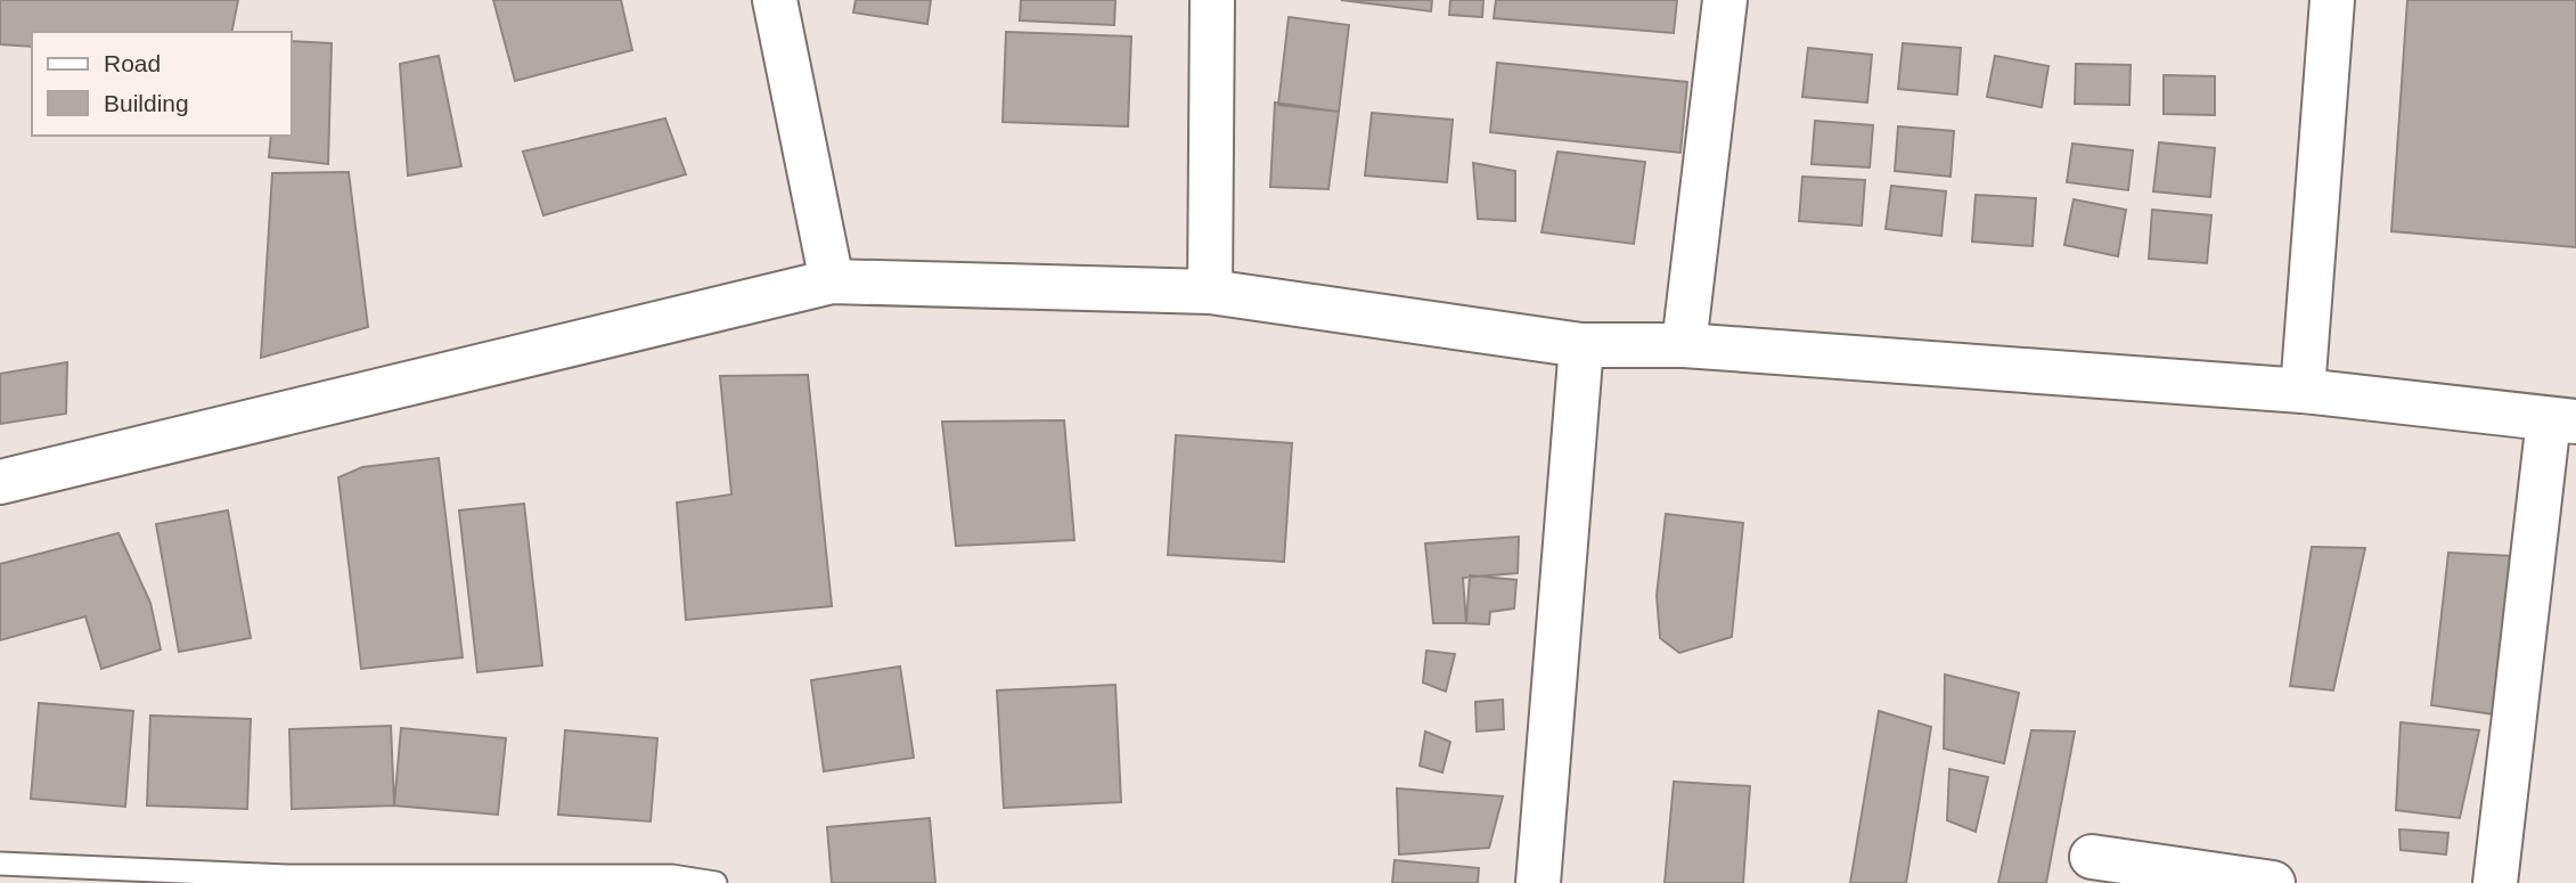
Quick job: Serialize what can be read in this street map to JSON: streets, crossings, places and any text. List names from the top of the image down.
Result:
{
  "legend": ["Road", "Building"]
}
